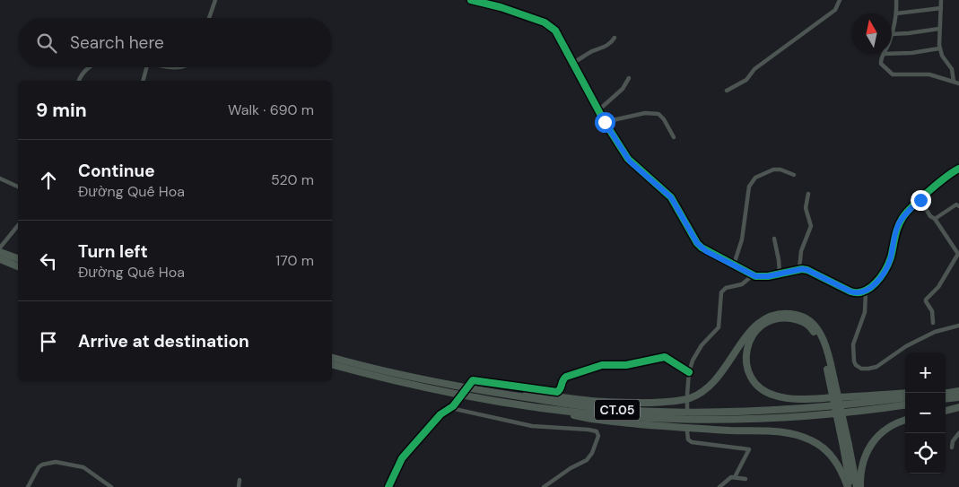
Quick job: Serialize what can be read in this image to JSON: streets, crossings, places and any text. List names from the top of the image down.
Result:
{
  "streets": {
    "highway": ["CT.05"]
  },
  "north": "top",
  "page": {
    "search": "Search here",
    "heading": ["9 min", "Walk · 690 m"],
    "list": [
      ["Continue", "Đường Quế Hoa", "520 m"],
      ["Turn left", "Đường Quế Hoa", "170 m"],
      "Arrive at destination"
    ],
    "map_buttons": ["+", "−"]
  }
}
